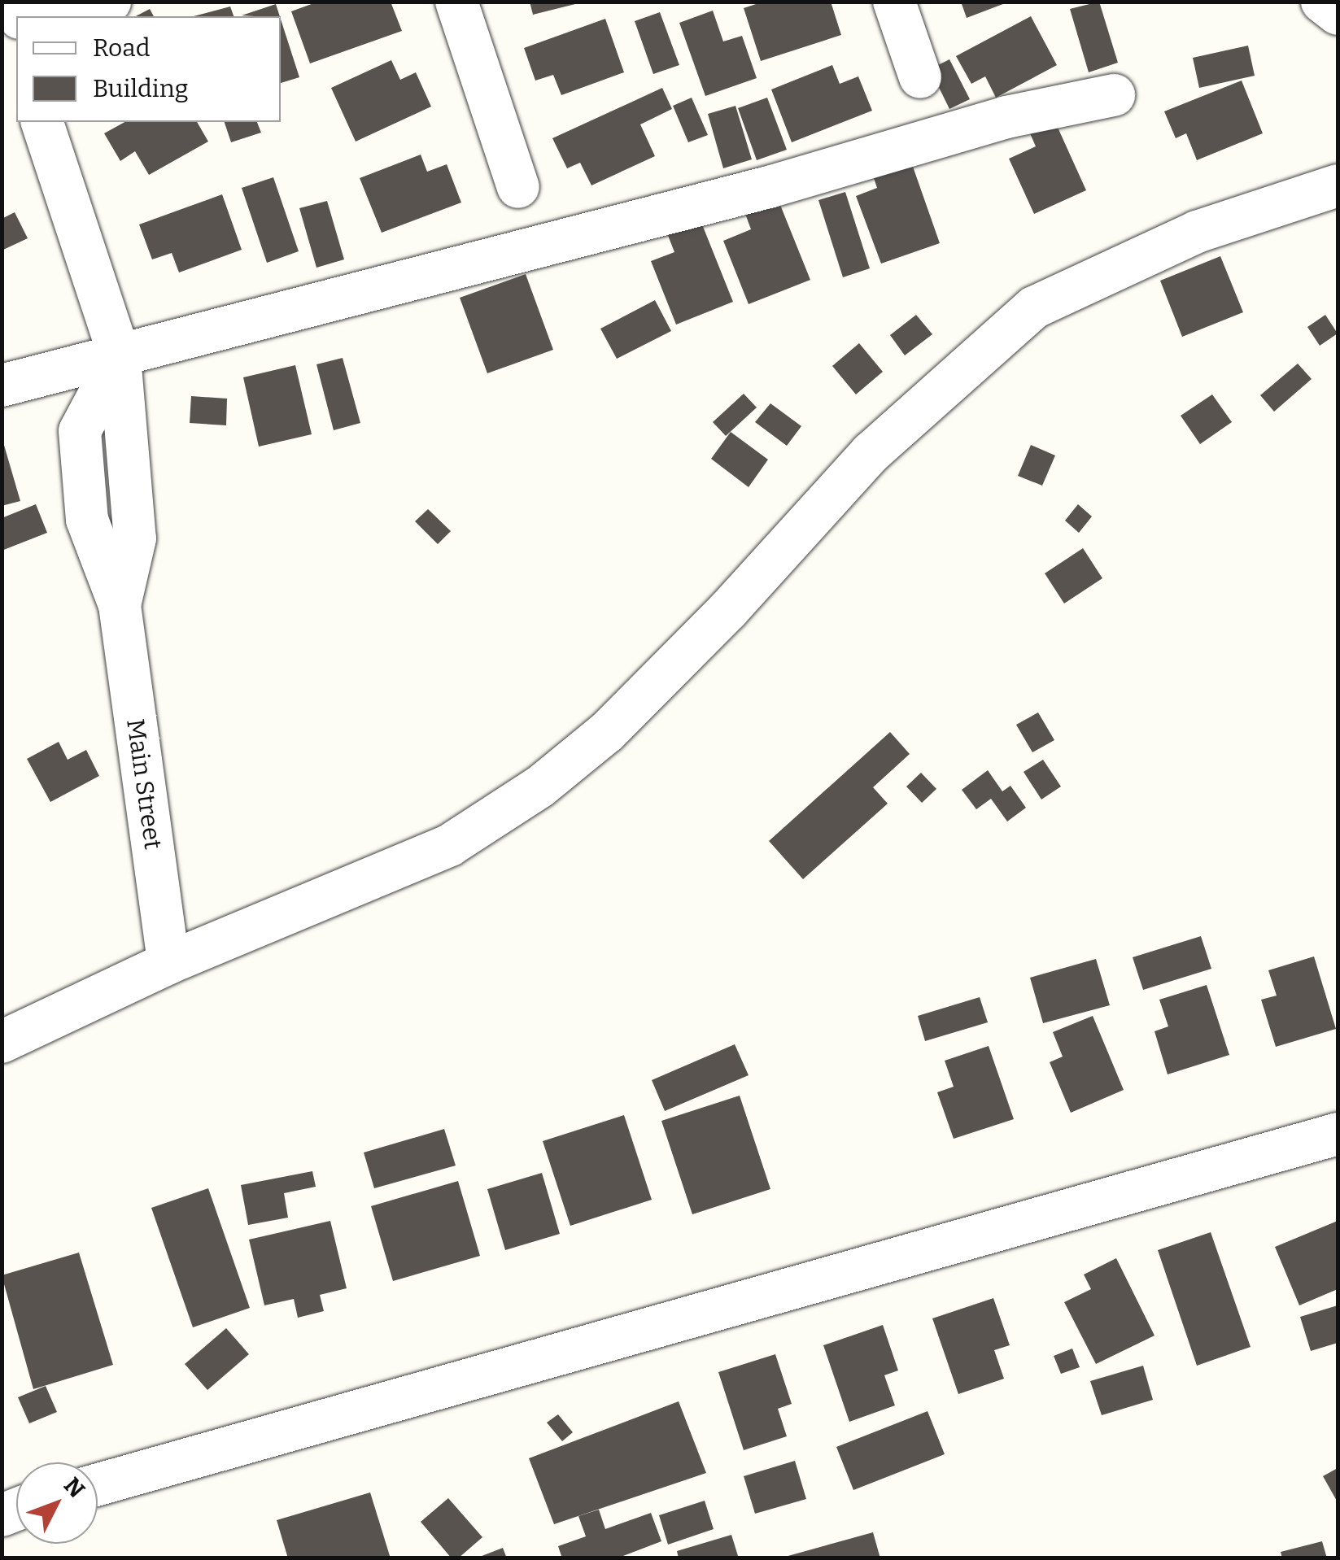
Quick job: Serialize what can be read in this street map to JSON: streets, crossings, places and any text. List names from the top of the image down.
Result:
{
  "streets": {
    "street": ["Main Street"]
  },
  "legend": ["Road", "Building"],
  "north": "top right"
}
